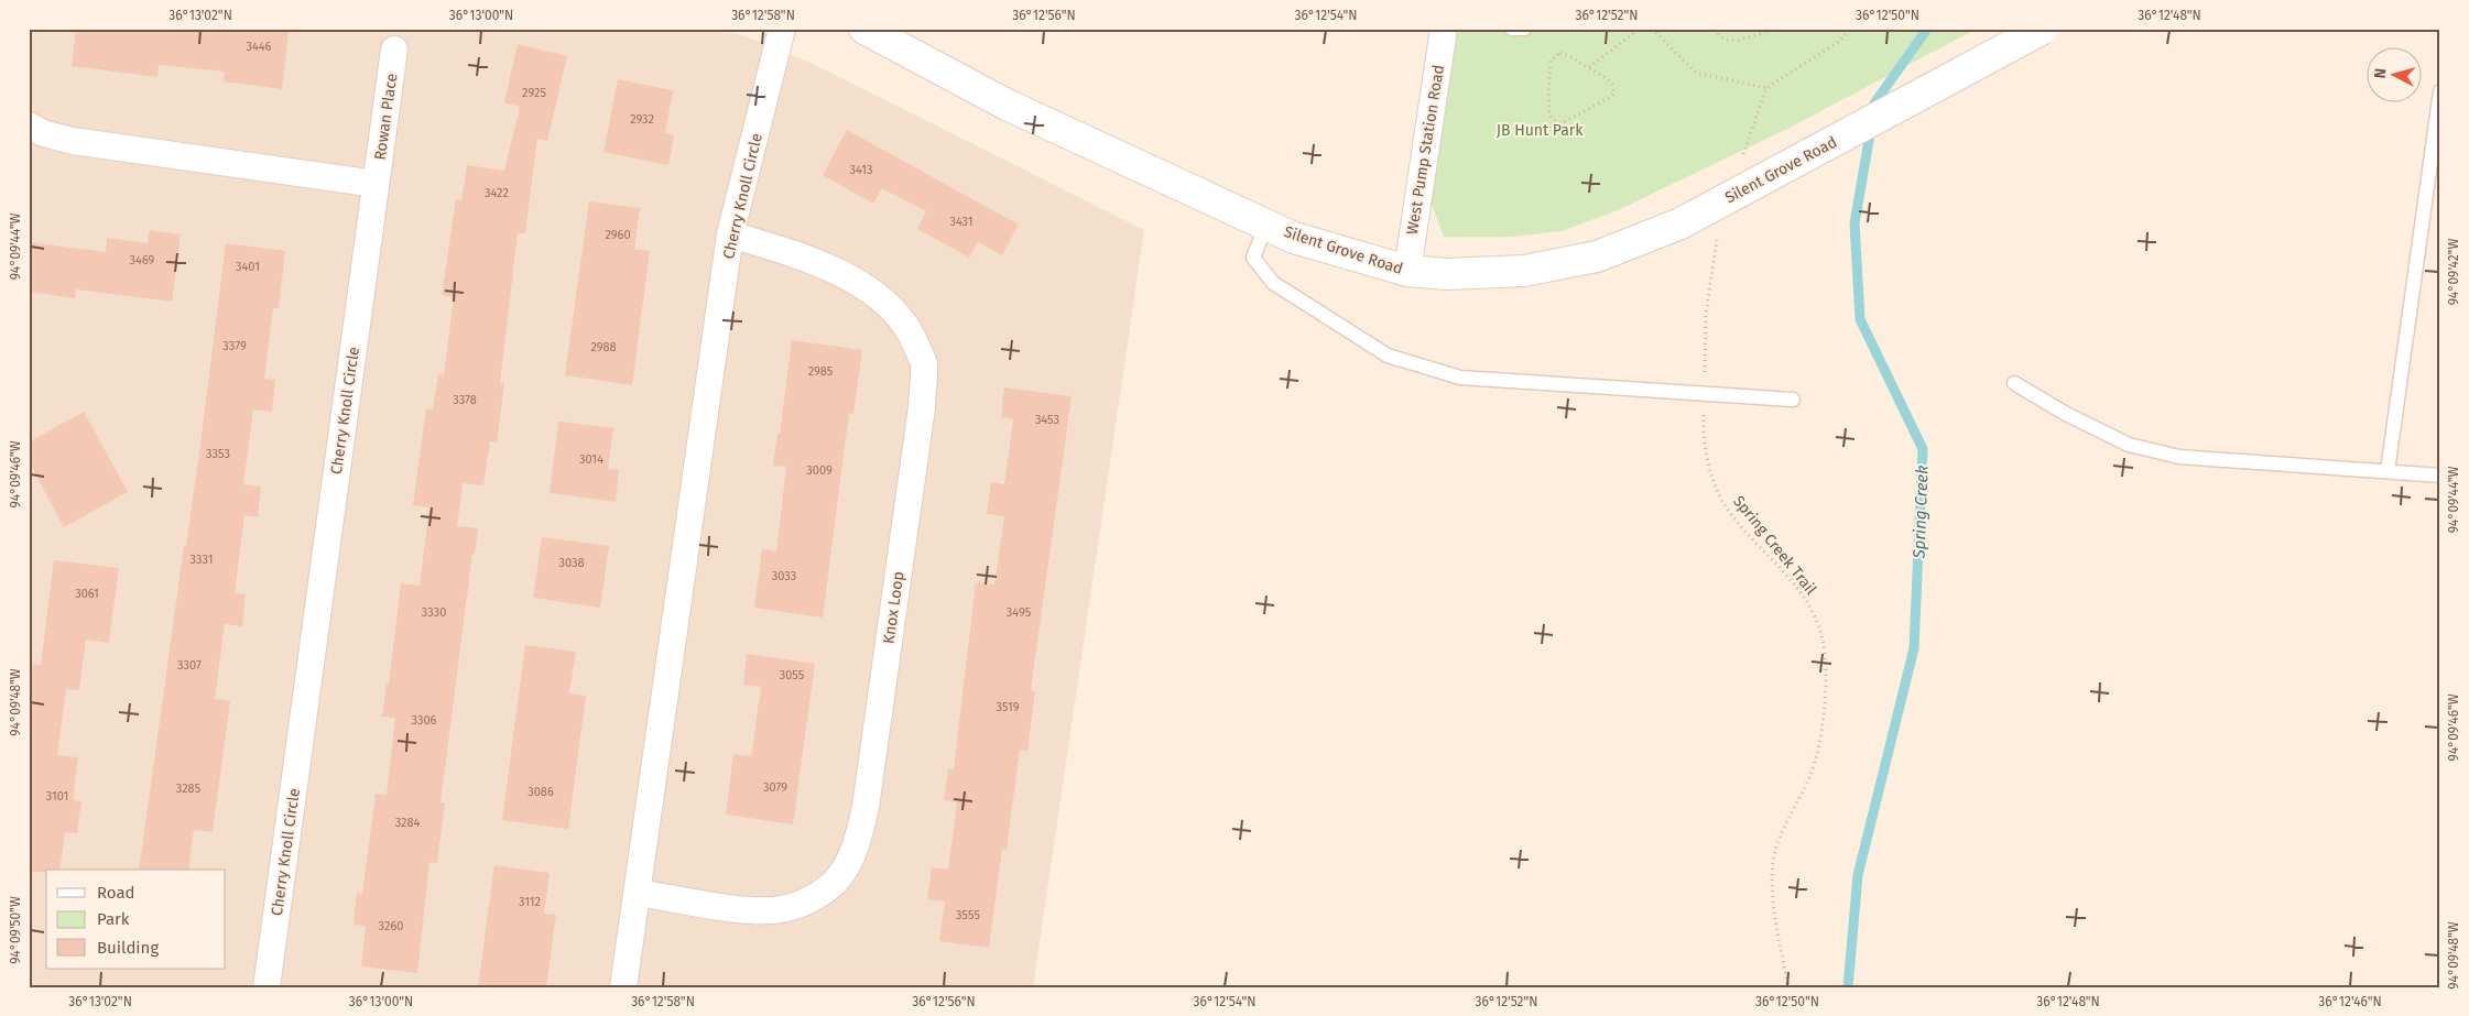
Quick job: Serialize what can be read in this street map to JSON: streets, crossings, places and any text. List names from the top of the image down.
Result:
{
  "streets": {
    "street": [
      "Rowan Place",
      "West Pump Station Road",
      "Silent Grove Road",
      "Cherry Knoll Circle",
      "Knox Loop"
    ],
    "path": ["Spring Creek Trail"]
  },
  "crossings": [
    ["Rowan Place", "Cherry Knoll Circle"],
    ["West Pump Station Road", "Silent Grove Road"],
    ["Cherry Knoll Circle", "Knox Loop"]
  ],
  "water": ["Spring Creek"],
  "parks": ["JB Hunt Park"],
  "house_numbers": [
    "3446",
    "2925",
    "2932",
    "3413",
    "3422",
    "3431",
    "2960",
    "3469",
    "3401",
    "3379",
    "2988",
    "2985",
    "3378",
    "3453",
    "3353",
    "3014",
    "3009",
    "3331",
    "3038",
    "3033",
    "3061",
    "3330",
    "3495",
    "3307",
    "3055",
    "3519",
    "3306",
    "3079",
    "3285",
    "3086",
    "3101",
    "3284",
    "3112",
    "3555",
    "3260"
  ],
  "legend": ["Road", "Park", "Building"],
  "north": "left",
  "coordinates": [
    "36°13'02\"N",
    "36°13'00\"N",
    "36°12'58\"N",
    "36°12'56\"N",
    "36°12'54\"N",
    "36°12'52\"N",
    "36°12'50\"N",
    "36°12'48\"N",
    "94°09'44\"W",
    "94°09'42\"W",
    "94°09'46\"W",
    "94°09'48\"W",
    "94°09'50\"W",
    "36°12'46\"N"
  ]
}
